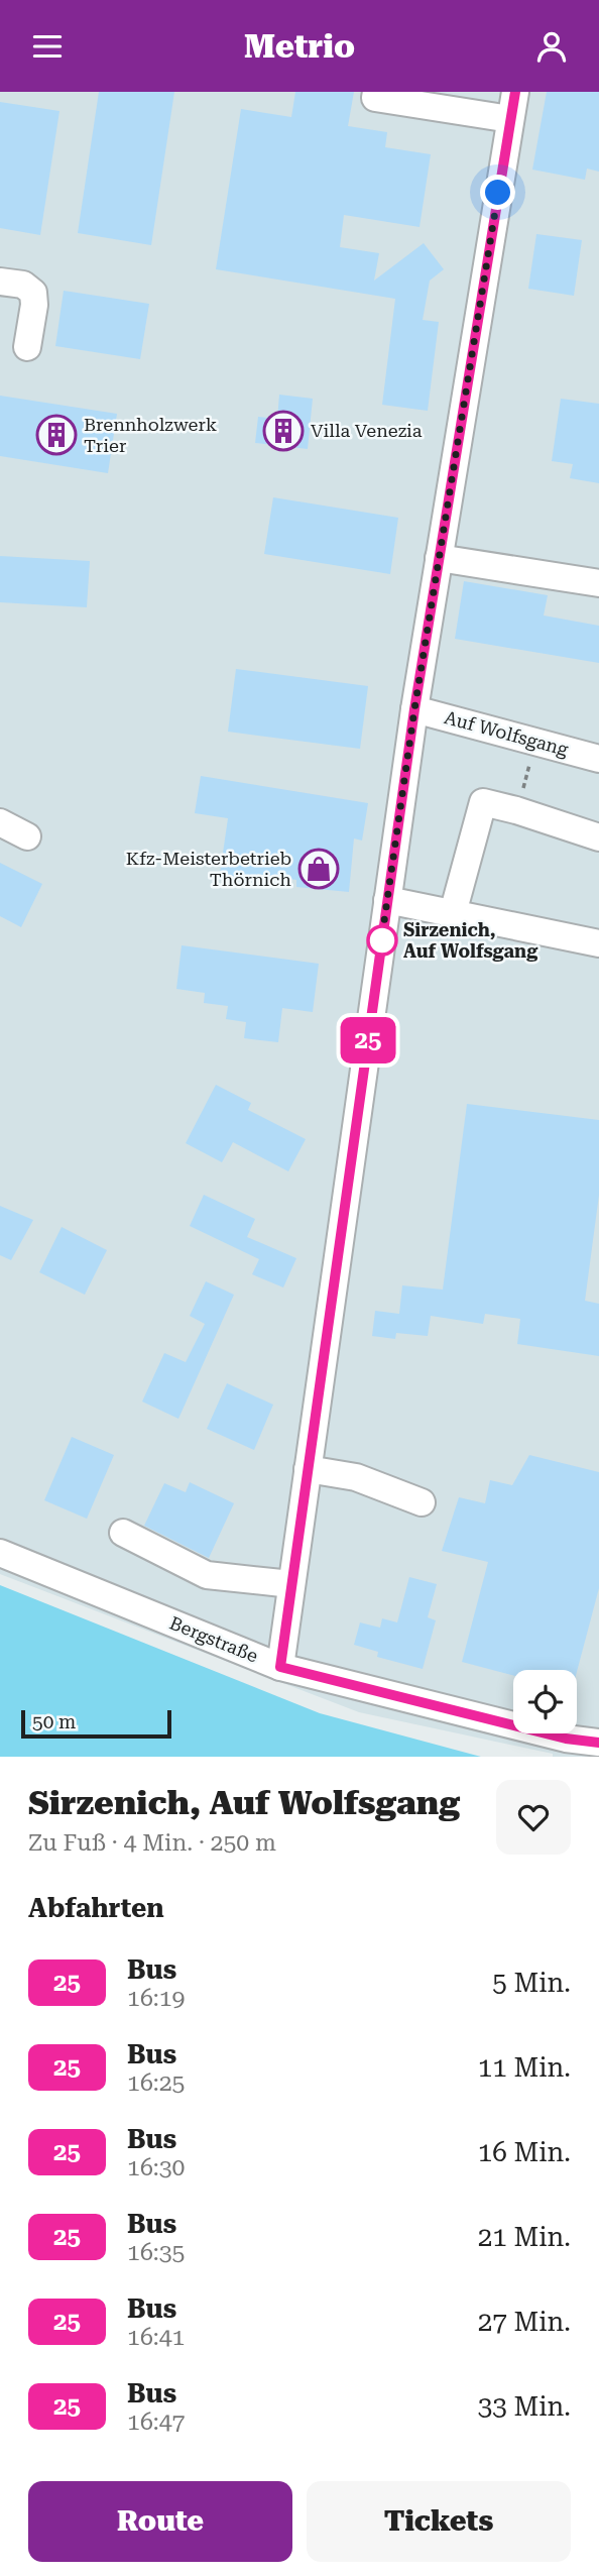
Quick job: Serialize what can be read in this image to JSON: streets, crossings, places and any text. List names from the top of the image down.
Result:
{
  "streets": {
    "street": ["Auf Wolfsgang", "Bergstraße"]
  },
  "places": {
    "building": ["Villa Venezia", "Brennholzwerk Trier"],
    "shop": ["Kfz-Meisterbetrieb Thörnich"],
    "other": ["Sirzenich, Auf Wolfsgang"]
  },
  "lines": ["bus line 25"],
  "scale_bar": "50 m",
  "page": {
    "header": "Metrio",
    "on_map": "25",
    "scale": "50 m",
    "heading": [
      ["Sirzenich, Auf Wolfsgang", "Zu Fuß · 4 Min. · 250 m"],
      "Abfahrten"
    ],
    "list": [
      {
        "mark": "25",
        "name": "Bus",
        "note": "16:19",
        "value": "5 Min."
      },
      {
        "mark": "25",
        "name": "Bus",
        "note": "16:25",
        "value": "11 Min."
      },
      {
        "mark": "25",
        "name": "Bus",
        "note": "16:30",
        "value": "16 Min."
      },
      {
        "mark": "25",
        "name": "Bus",
        "note": "16:35",
        "value": "21 Min."
      },
      {
        "mark": "25",
        "name": "Bus",
        "note": "16:41",
        "value": "27 Min."
      },
      {
        "mark": "25",
        "name": "Bus",
        "note": "16:47",
        "value": "33 Min."
      }
    ],
    "buttons": ["Route", "Tickets"]
  }
}
